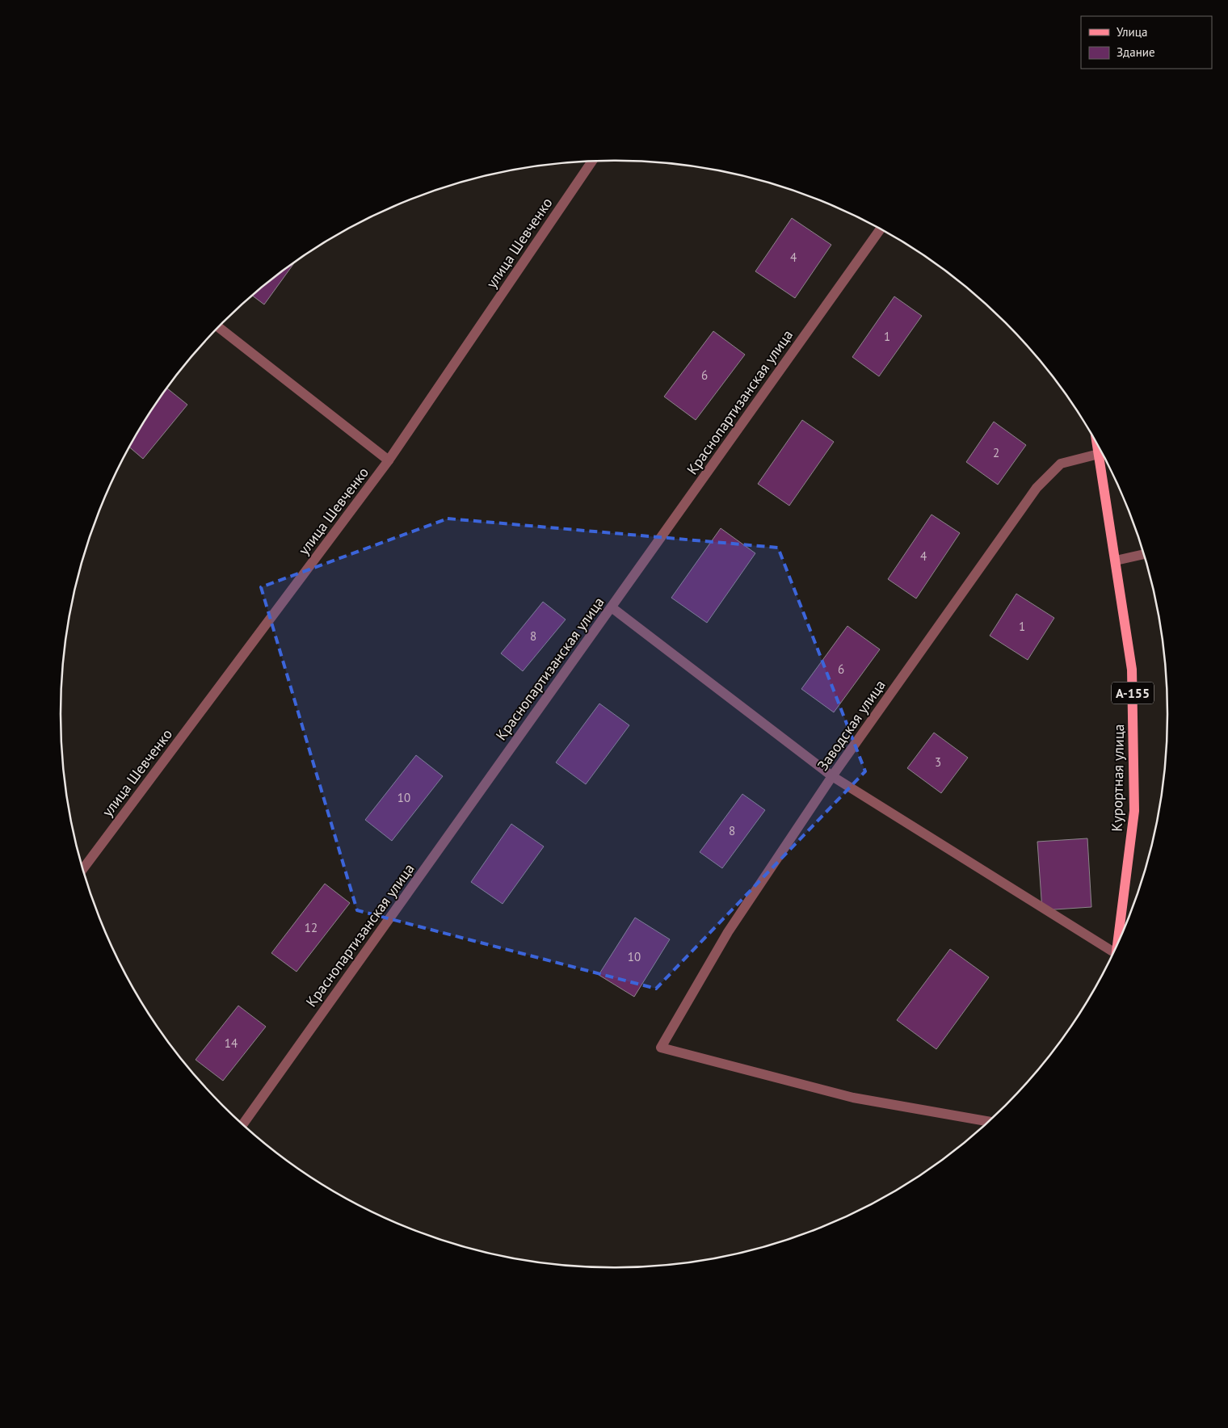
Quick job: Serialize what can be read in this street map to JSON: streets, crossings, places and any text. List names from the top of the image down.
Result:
{
  "streets": {
    "main road": ["А-155", "Курортная улица"],
    "street": ["улица Шевченко", "Краснопартизанская улица", "Заводская улица"]
  },
  "crossings": [
    ["Заводская улица", "Курортная улица"]
  ],
  "house_numbers": [
    "4",
    "1",
    "6",
    "2",
    "4",
    "1",
    "8",
    "6",
    "3",
    "10",
    "8",
    "12",
    "10",
    "14"
  ],
  "legend": ["Улица", "Здание"]
}
